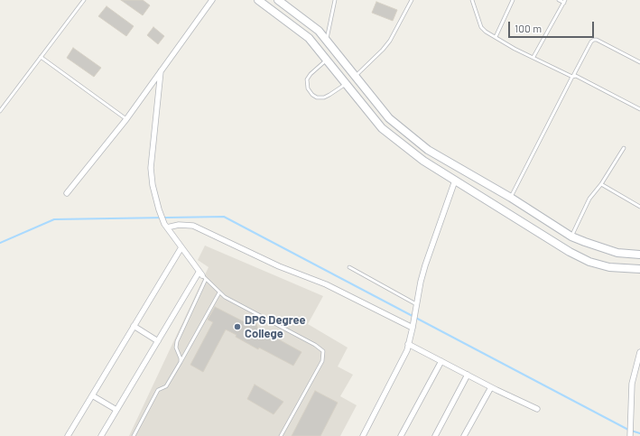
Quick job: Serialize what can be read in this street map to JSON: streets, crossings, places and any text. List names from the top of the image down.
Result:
{
  "places": ["DPG Degree College"],
  "scale_bar": "100 m"
}
